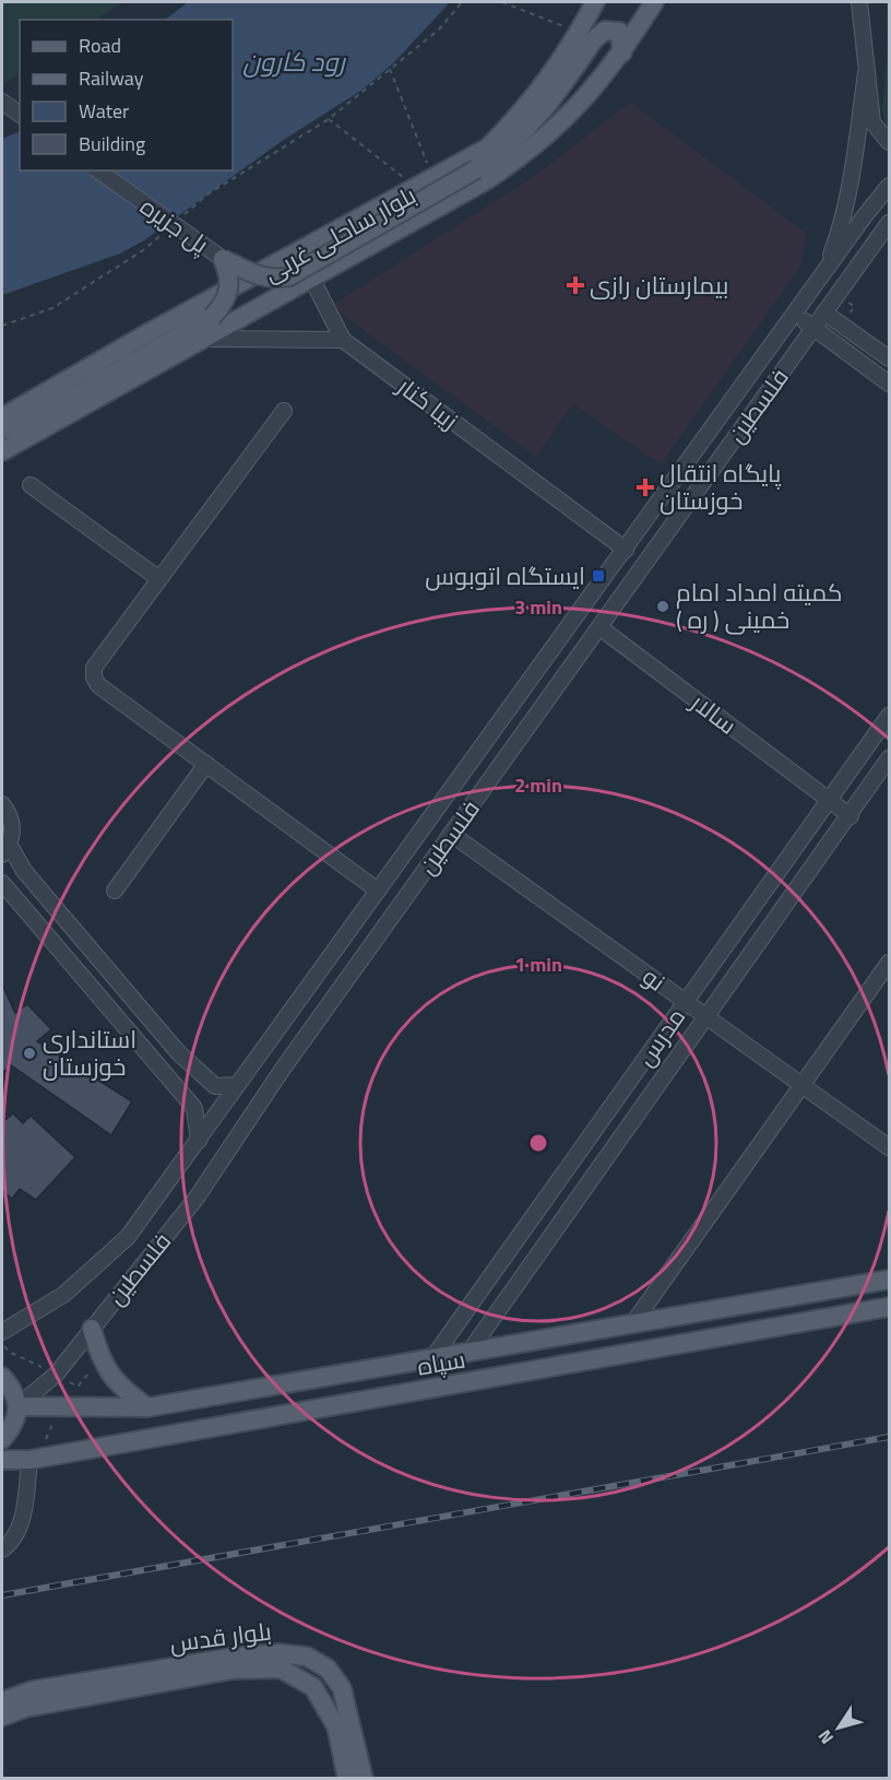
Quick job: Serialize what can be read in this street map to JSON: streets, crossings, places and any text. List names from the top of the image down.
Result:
{
  "streets": {
    "main road": ["بلوار ساحلی غربی", "سپاه", "بلوار قدس"],
    "street": [
      "پل جزیره",
      "زیبا کنار",
      "فلسطین",
      "سالار",
      "نو",
      "مدرس"
    ]
  },
  "crossings": [
    ["زیبا کنار", "فلسطین"],
    ["فلسطین", "سالار"],
    ["فلسطین", "نو"],
    ["فلسطین", "سپاه"],
    ["سالار", "مدرس"],
    ["نو", "مدرس"],
    ["مدرس", "سپاه"]
  ],
  "water": ["رود کارون"],
  "places": {
    "health": ["بیمارستان رازی", "پایگاه انتقال خوزستان"],
    "transit": ["ایستگاه اتوبوس"],
    "other": ["کمیته امداد امام خمینی ( ره )", "استانداری خوزستان"]
  },
  "legend": [
    "Road",
    "Railway",
    "Water",
    "Building"
  ],
  "north": "bottom left",
  "rings": ["3 min", "2 min", "1 min"]
}
